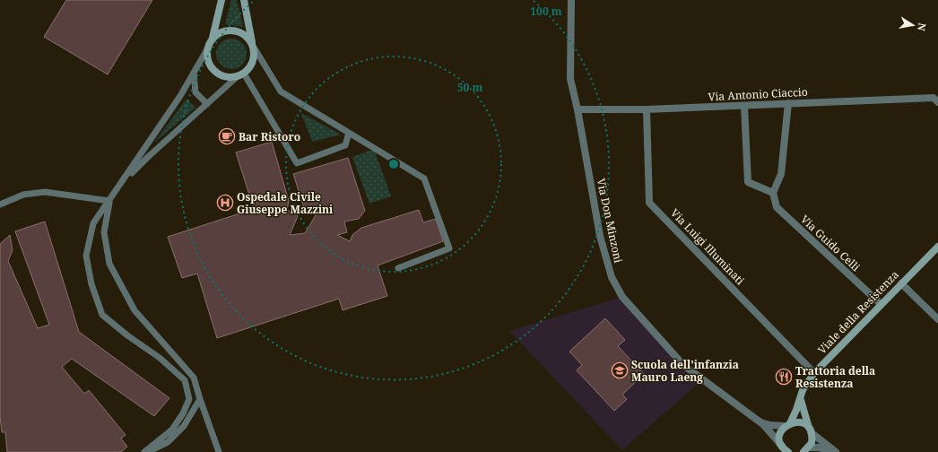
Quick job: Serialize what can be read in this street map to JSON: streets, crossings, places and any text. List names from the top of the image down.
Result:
{
  "streets": {
    "street": [
      "Via Antonio Ciaccio",
      "Via Don Minzoni",
      "Via Guido Celli",
      "Via Luigi Illuminati",
      "Viale della Resistenza"
    ]
  },
  "crossings": [
    ["Via Antonio Ciaccio", "Via Don Minzoni"],
    ["Via Antonio Ciaccio", "Via Luigi Illuminati"],
    ["Via Don Minzoni", "Viale della Resistenza"],
    ["Via Guido Celli", "Viale della Resistenza"],
    ["Via Luigi Illuminati", "Viale della Resistenza"]
  ],
  "places": {
    "cafe": ["Bar Ristoro"],
    "hospital": ["Ospedale Civile Giuseppe Mazzini"],
    "school or university": ["Scuola dell'infanzia Mauro Laeng"],
    "restaurant": ["Trattoria della Resistenza"]
  },
  "north": "right",
  "rings": ["100 m", "50 m"]
}
